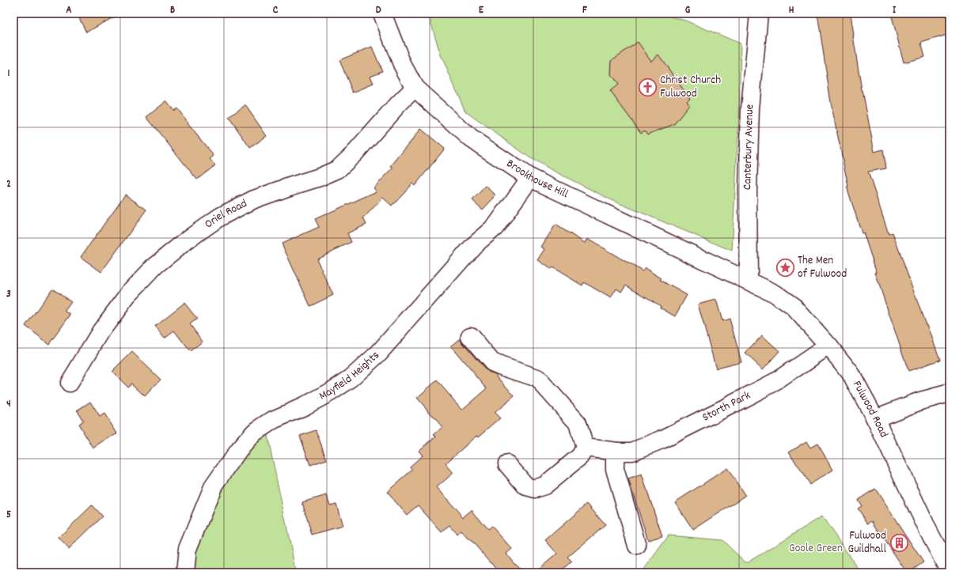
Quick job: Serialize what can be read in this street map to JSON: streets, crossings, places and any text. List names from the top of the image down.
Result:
{
  "streets": {
    "street": [
      "Canterbury Avenue",
      "Brookhouse Hill",
      "Oriel Road",
      "Mayfield Heights",
      "Storth Park",
      "Fulwood Road"
    ]
  },
  "crossings": [
    ["Canterbury Avenue", "Brookhouse Hill"],
    ["Canterbury Avenue", "Fulwood Road"],
    ["Brookhouse Hill", "Oriel Road"],
    ["Brookhouse Hill", "Mayfield Heights"],
    ["Brookhouse Hill", "Fulwood Road"],
    ["Storth Park", "Fulwood Road"]
  ],
  "parks": ["Goole Green"],
  "places": {
    "church": ["Christ Church Fulwood"],
    "place": ["The Men of Fulwood"],
    "building": ["Fulwood Guildhall"]
  },
  "grid": {
    "columns": [
      "A",
      "B",
      "C",
      "D",
      "E",
      "F",
      "G",
      "H",
      "I"
    ],
    "rows": [
      "1",
      "2",
      "3",
      "4",
      "5"
    ]
  }
}
